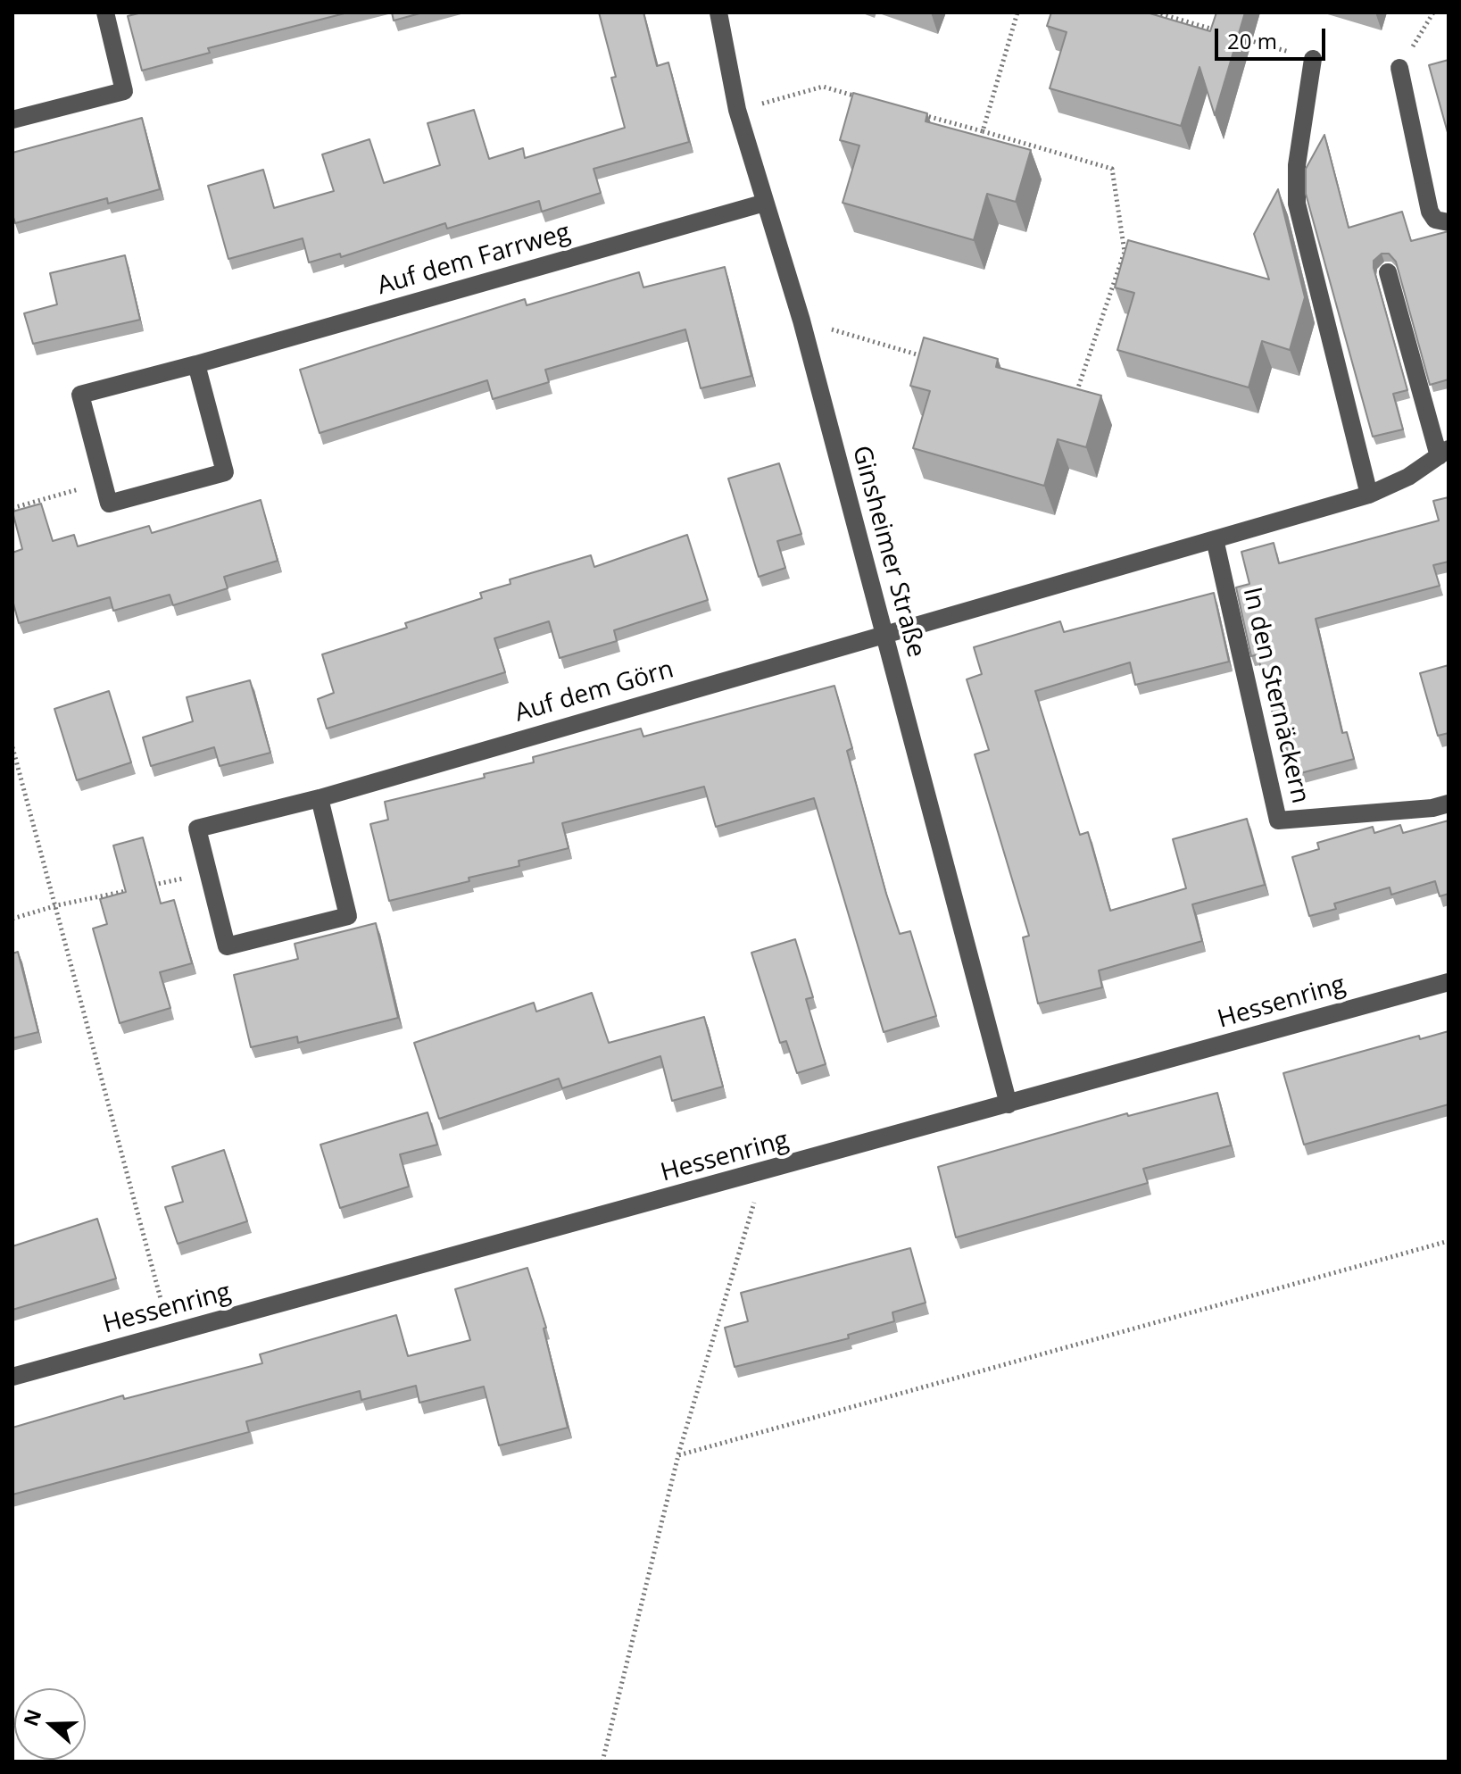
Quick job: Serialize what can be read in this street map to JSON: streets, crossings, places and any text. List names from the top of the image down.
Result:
{
  "streets": {
    "street": [
      "Auf dem Farrweg",
      "Ginsheimer Straße",
      "Auf dem Görn",
      "In den Sternäckern",
      "Hessenring"
    ]
  },
  "crossings": [
    ["Auf dem Farrweg", "Ginsheimer Straße"],
    ["Ginsheimer Straße", "Auf dem Görn"],
    ["Ginsheimer Straße", "Hessenring"]
  ],
  "scale_bar": "20 m",
  "north": "left"
}
